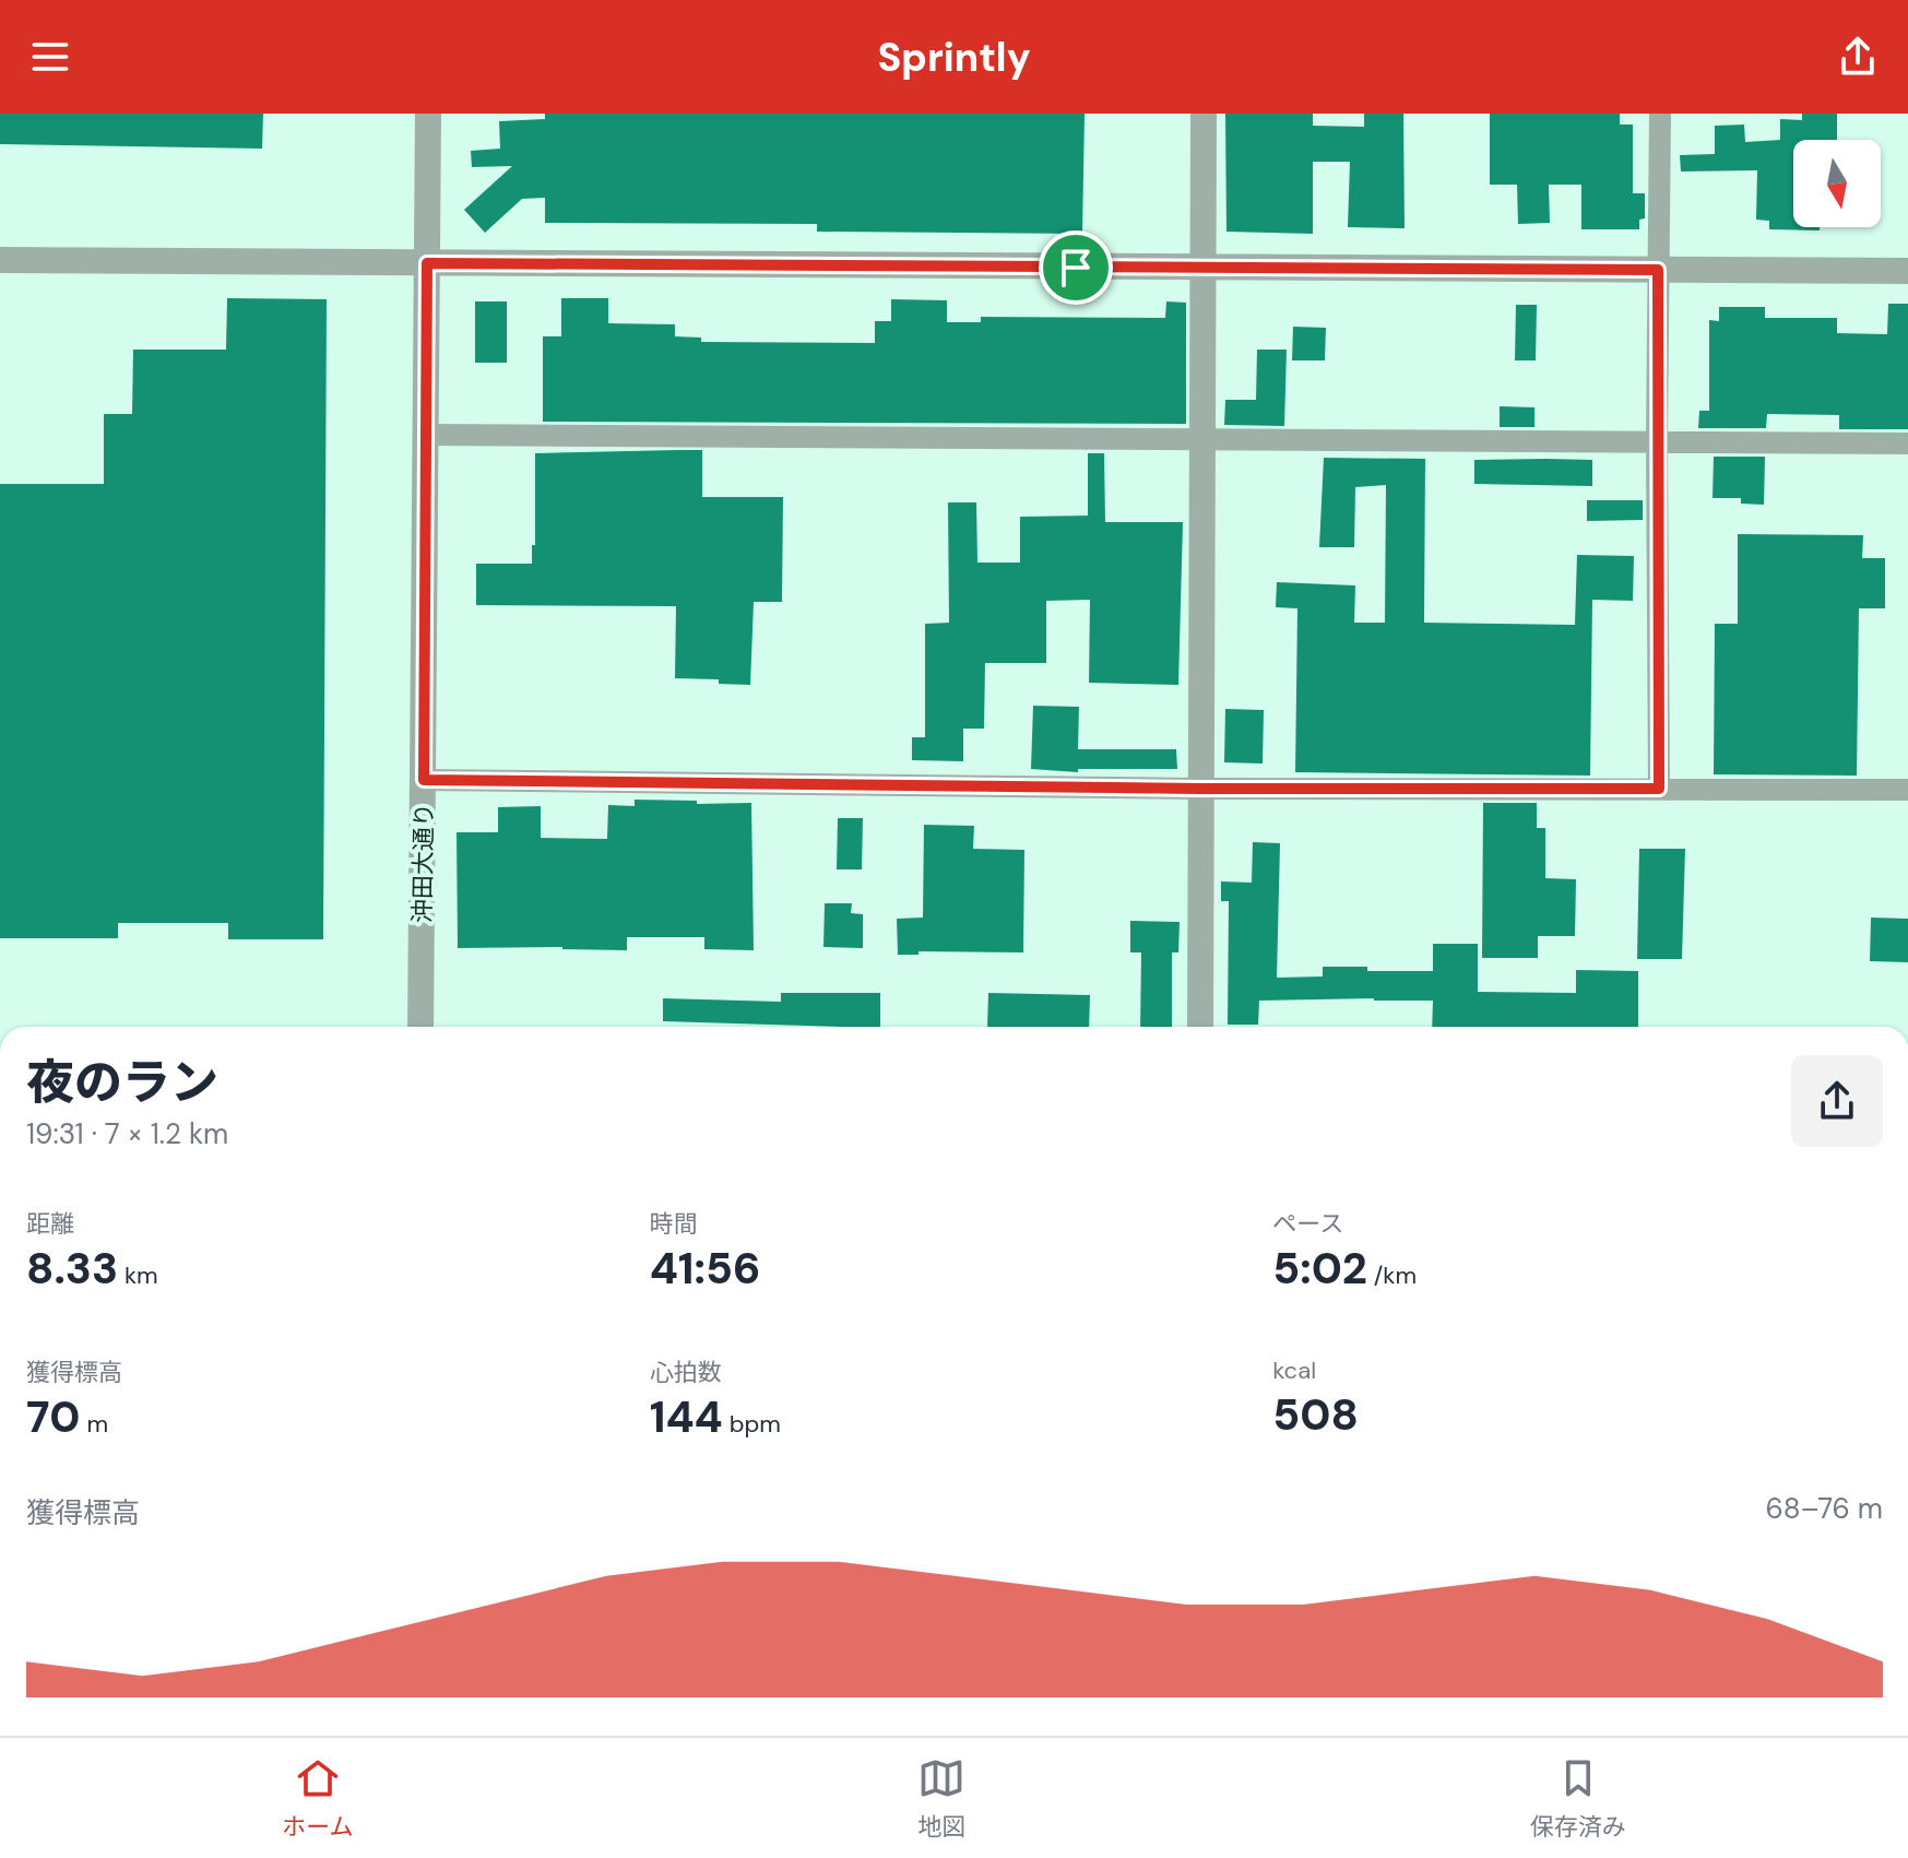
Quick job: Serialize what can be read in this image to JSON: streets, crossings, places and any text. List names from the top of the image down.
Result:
{
  "streets": {
    "street": ["沖田大通り"]
  },
  "north": "bottom",
  "page": {
    "header": "Sprintly",
    "heading": ["夜のラン", "19:31 · 7 × 1.2 km"],
    "stats": [
      ["距離", "8.33 km"],
      ["時間", "41:56"],
      ["ペース", "5:02 /km"],
      ["獲得標高", "70 m"],
      ["心拍数", "144 bpm"],
      ["kcal", "508"]
    ],
    "chart": ["獲得標高", "68–76 m"],
    "tabs": ["ホーム", "地図", "保存済み"]
  }
}
